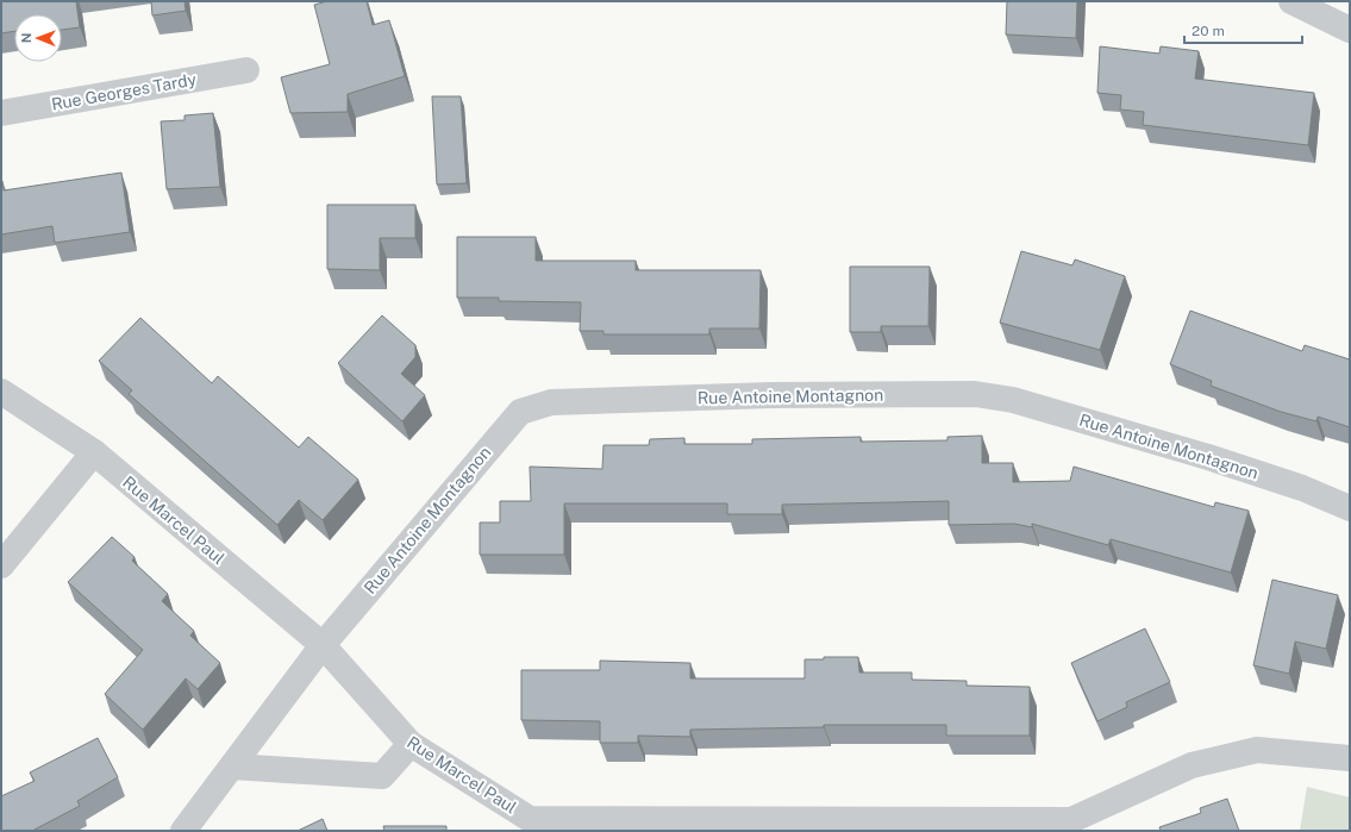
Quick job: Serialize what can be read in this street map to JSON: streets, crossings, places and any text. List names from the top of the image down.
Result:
{
  "streets": {
    "street": ["Rue Georges Tardy", "Rue Antoine Montagnon", "Rue Marcel Paul"]
  },
  "crossings": [
    ["Rue Antoine Montagnon", "Rue Marcel Paul"]
  ],
  "scale_bar": "20 m",
  "north": "left"
}
